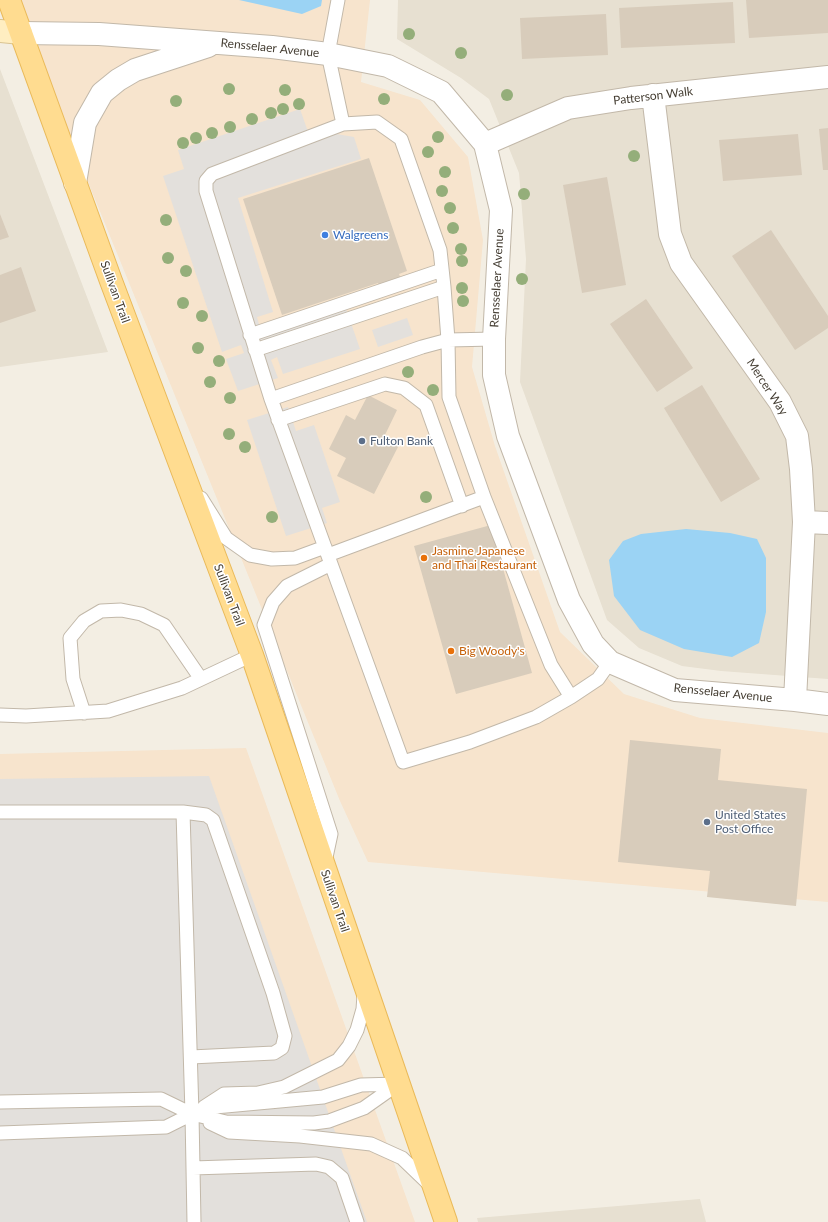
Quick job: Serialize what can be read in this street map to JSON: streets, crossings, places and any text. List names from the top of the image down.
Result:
{
  "streets": {
    "main road": ["Sullivan Trail"],
    "street": ["Rensselaer Avenue", "Patterson Walk", "Mercer Way"]
  },
  "crossings": [
    ["Rensselaer Avenue", "Patterson Walk"],
    ["Rensselaer Avenue", "Sullivan Trail"],
    ["Rensselaer Avenue", "Mercer Way"],
    ["Patterson Walk", "Mercer Way"]
  ],
  "places": [
    "Walgreens",
    "Fulton Bank",
    "Jasmine Japanese and Thai Restaurant",
    "Big Woody's",
    "United States Post Office"
  ]
}
